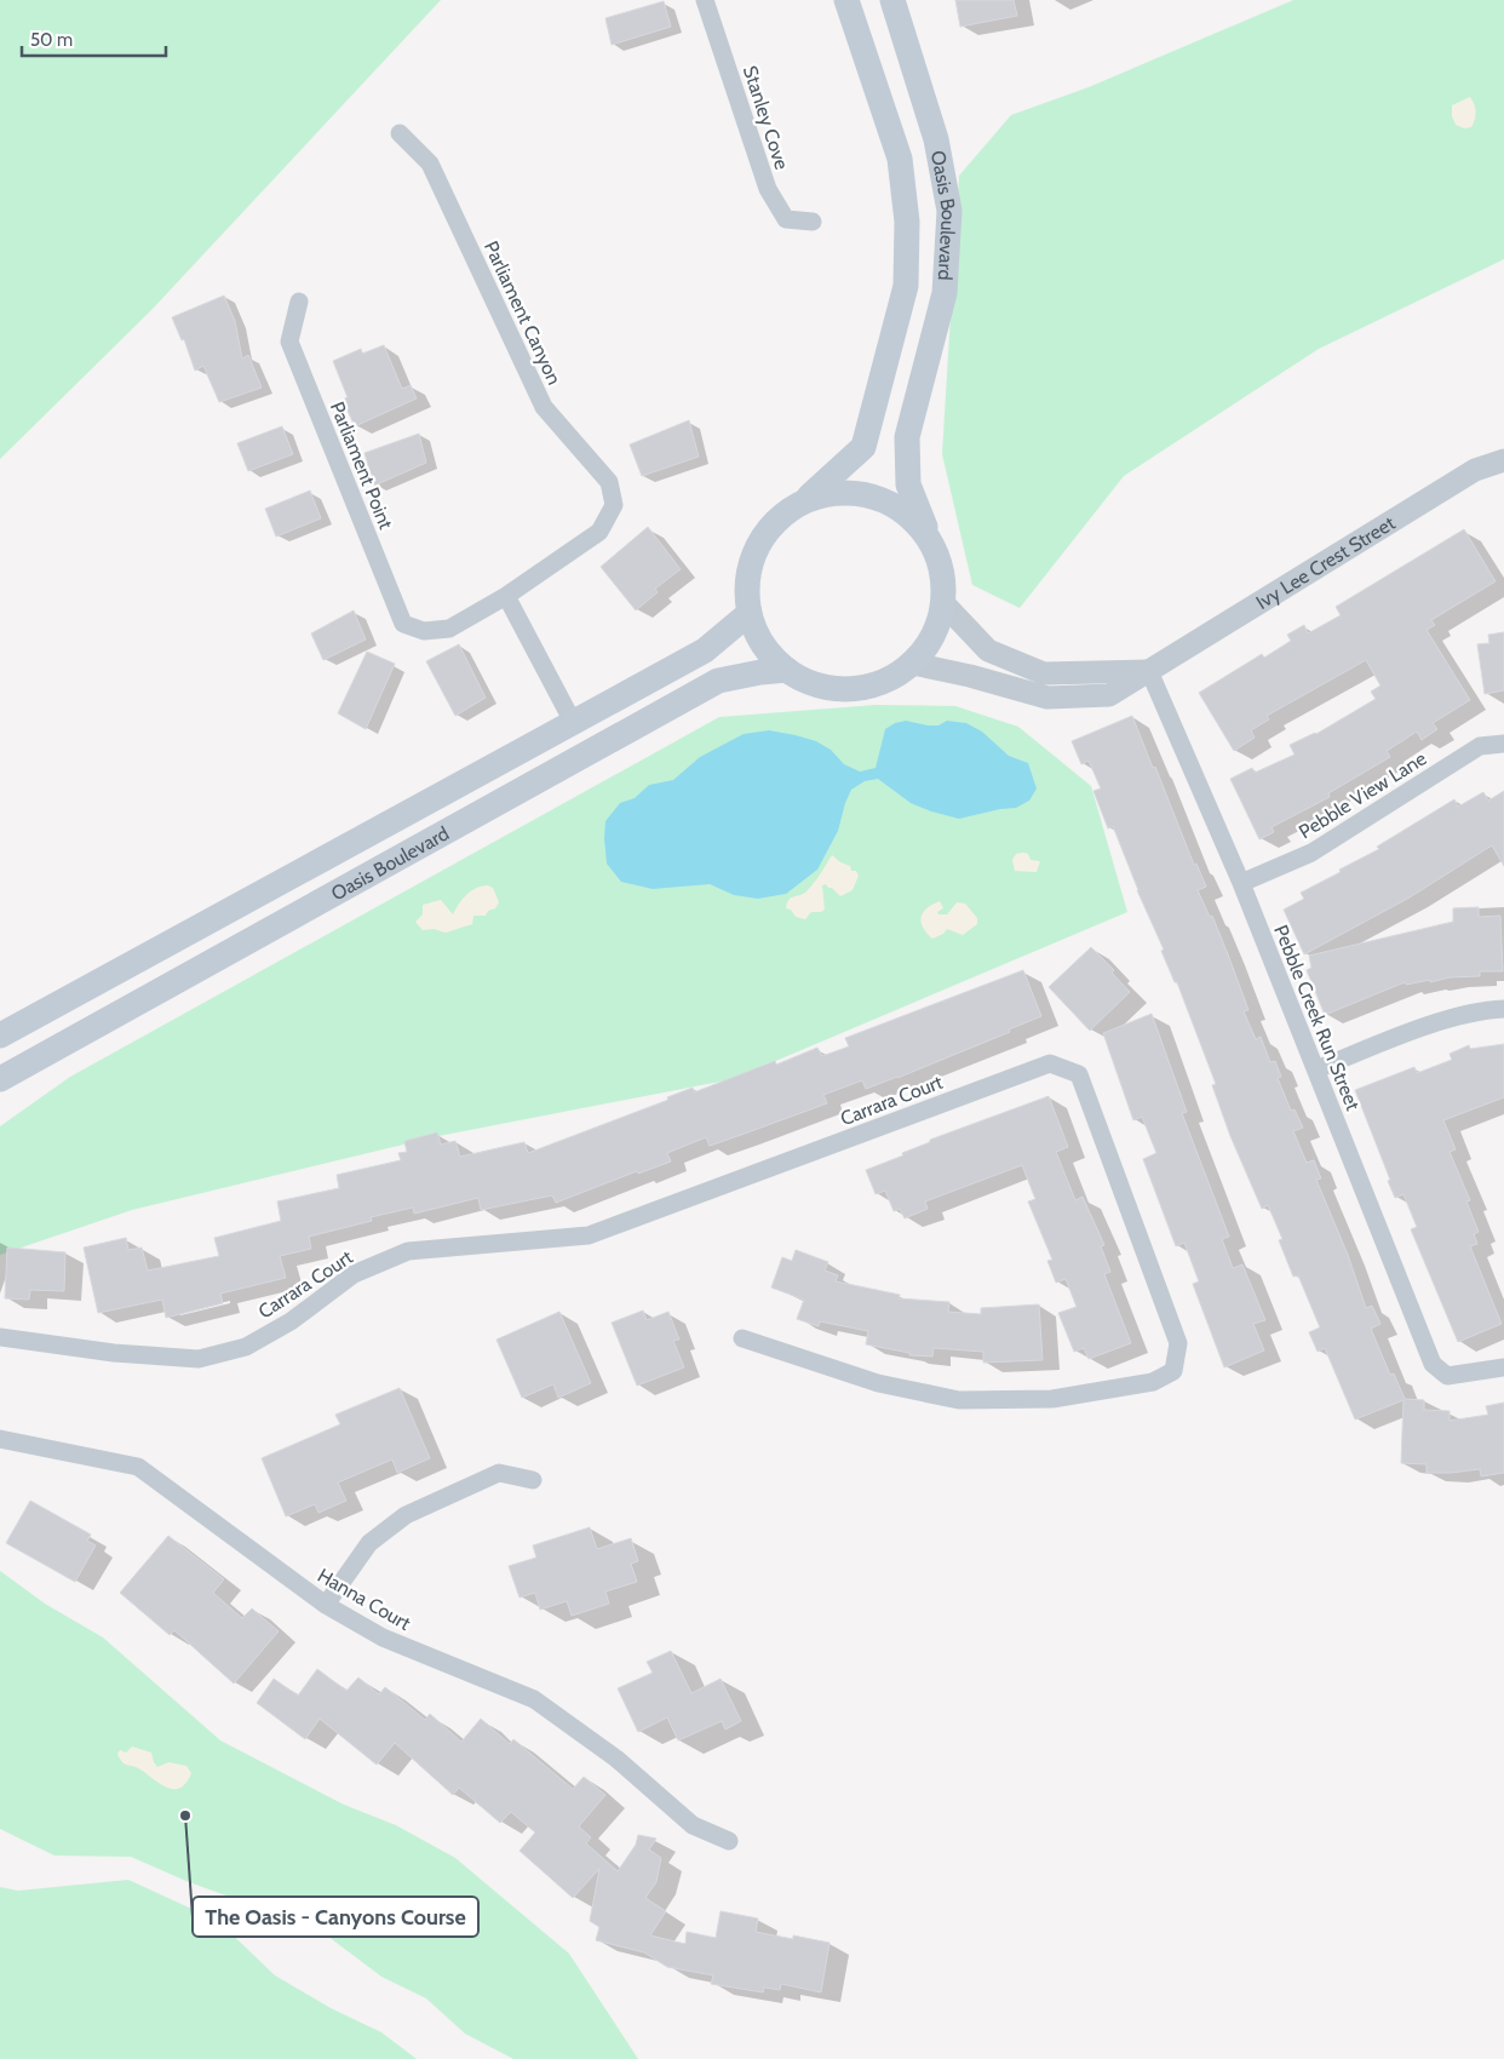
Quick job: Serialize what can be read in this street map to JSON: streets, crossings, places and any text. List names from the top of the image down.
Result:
{
  "streets": {
    "main road": ["Oasis Boulevard"],
    "street": [
      "Stanley Cove",
      "Parliament Canyon",
      "Parliament Point",
      "Ivy Lee Crest Street",
      "Pebble View Lane",
      "Pebble Creek Run Street",
      "Carrara Court",
      "Hanna Court"
    ]
  },
  "crossings": [
    ["Oasis Boulevard", "Ivy Lee Crest Street"],
    ["Parliament Canyon", "Parliament Point"],
    ["Ivy Lee Crest Street", "Pebble Creek Run Street"],
    ["Pebble View Lane", "Pebble Creek Run Street"]
  ],
  "places": ["The Oasis - Canyons Course"],
  "scale_bar": "50 m"
}
